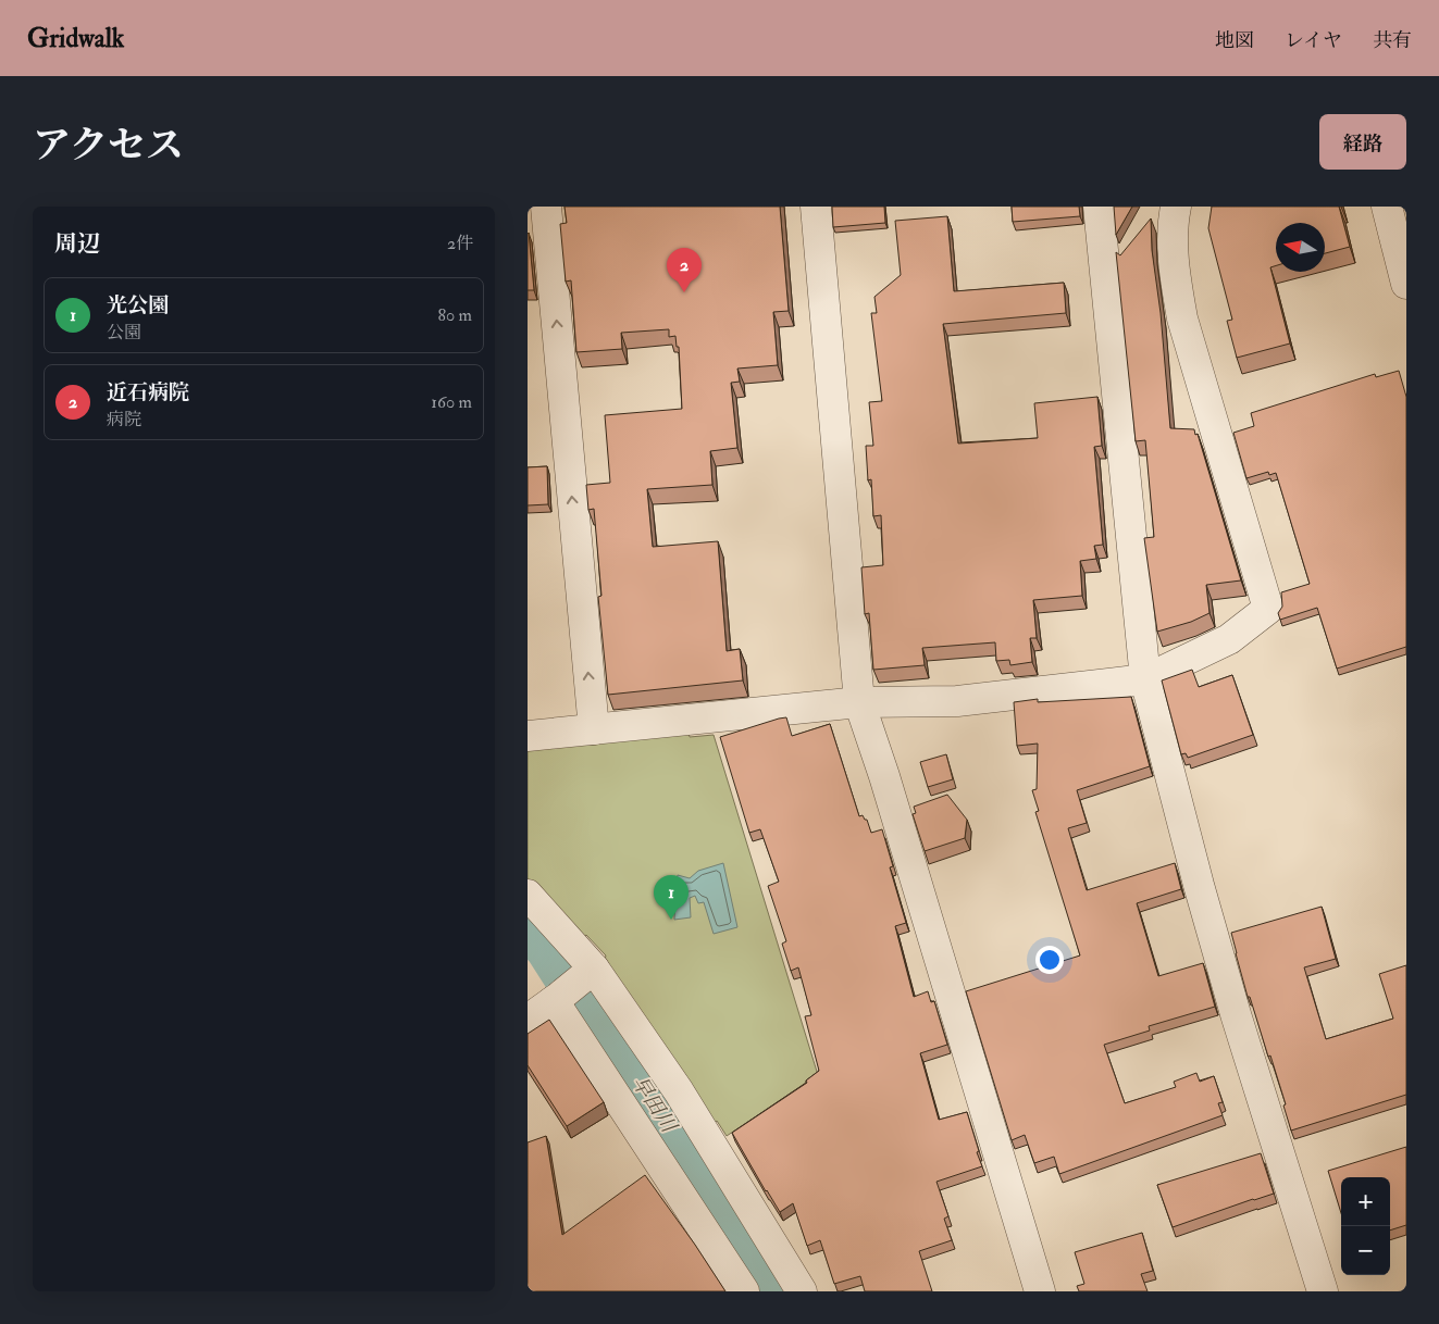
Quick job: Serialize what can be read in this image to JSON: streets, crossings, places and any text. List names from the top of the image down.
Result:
{
  "water": ["早田川"],
  "north": "left",
  "page": {
    "header": "Gridwalk",
    "nav": ["地図", "レイヤ", "共有"],
    "title": "アクセス",
    "buttons": "経路",
    "heading": ["周辺", "2件"],
    "pins": ["2", "1"],
    "list": [
      {
        "mark": "1",
        "name": "光公園",
        "note": "公園",
        "value": "80 m"
      },
      {
        "mark": "2",
        "name": "近石病院",
        "note": "病院",
        "value": "160 m"
      }
    ],
    "map_buttons": ["+", "−"]
  }
}
